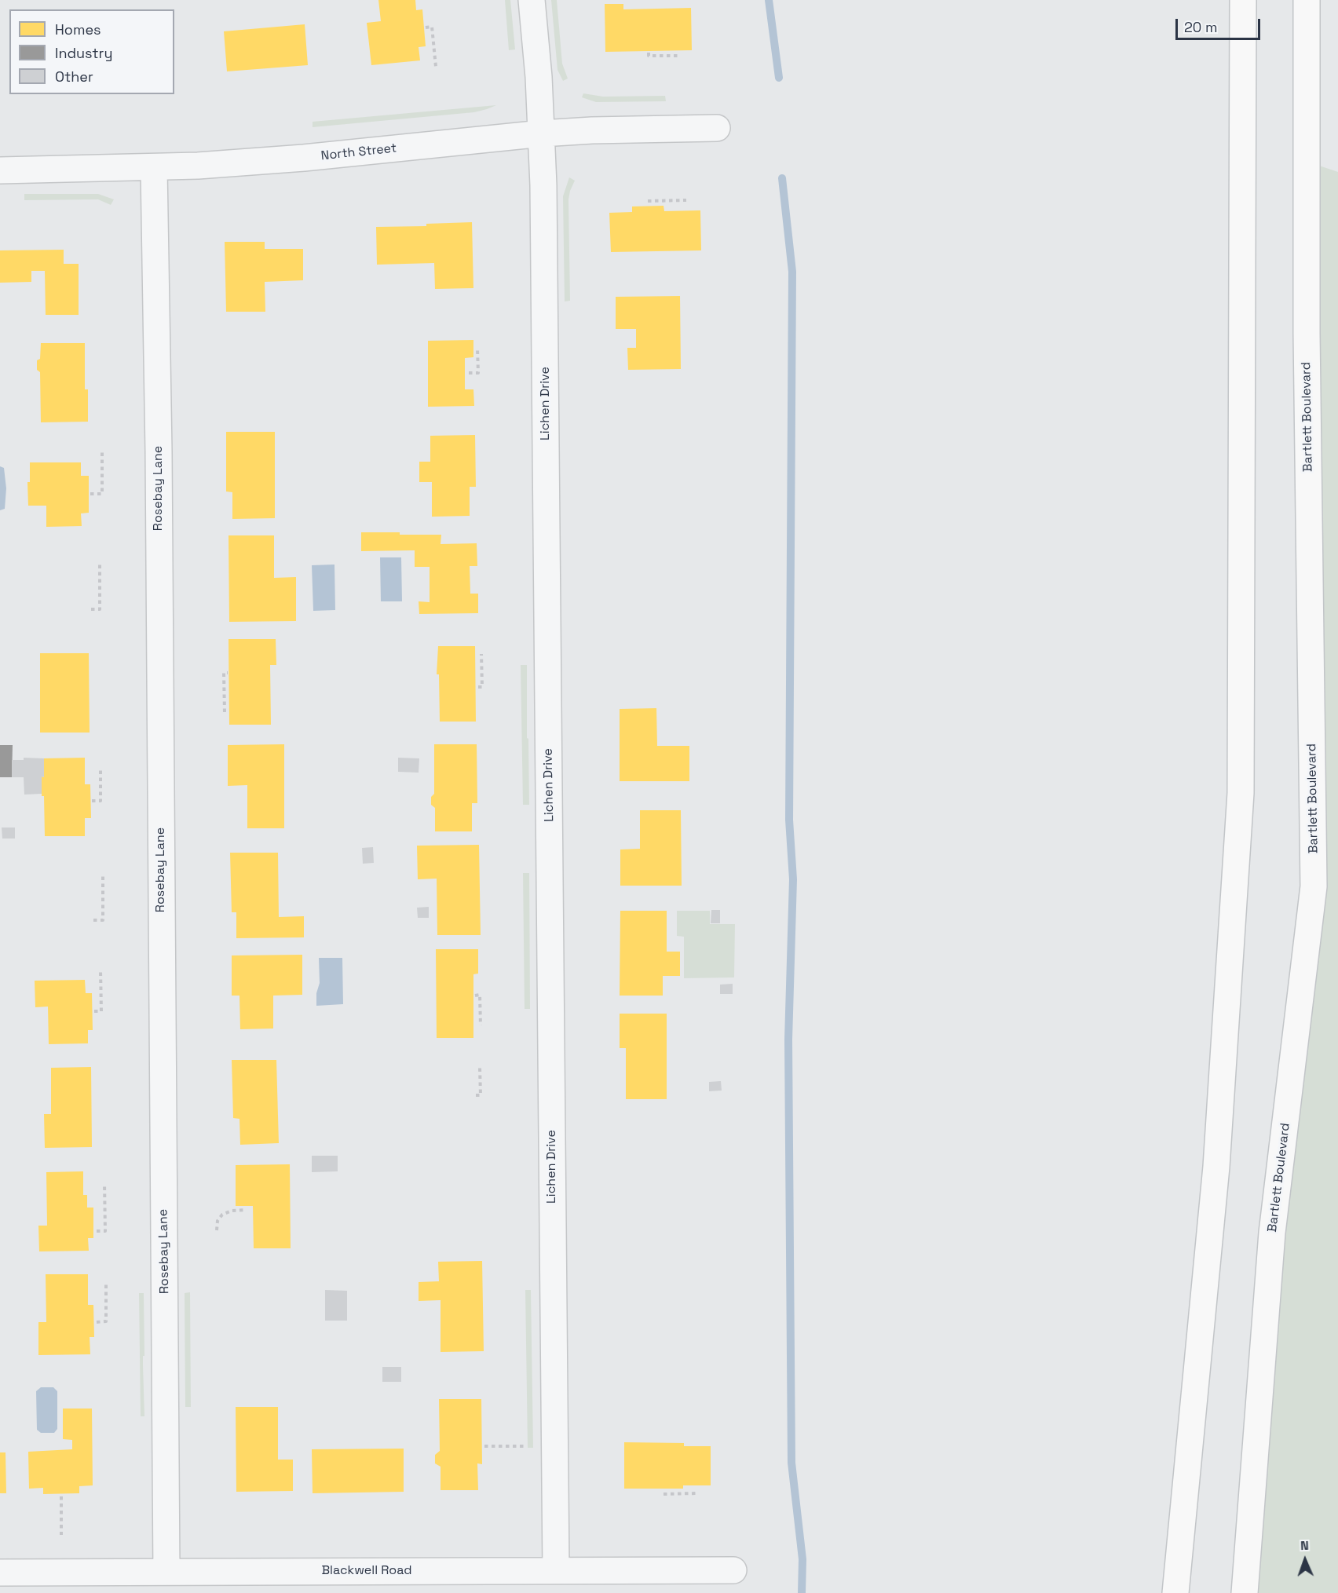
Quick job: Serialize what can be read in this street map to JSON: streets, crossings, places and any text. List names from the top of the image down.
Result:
{
  "streets": {
    "main road": ["Bartlett Boulevard"],
    "street": [
      "North Street",
      "Lichen Drive",
      "Rosebay Lane",
      "Blackwell Road"
    ]
  },
  "crossings": [
    ["North Street", "Lichen Drive"],
    ["North Street", "Rosebay Lane"],
    ["Lichen Drive", "Blackwell Road"],
    ["Rosebay Lane", "Blackwell Road"]
  ],
  "legend": ["Homes", "Industry", "Other"],
  "scale_bar": "20 m",
  "north": "top"
}
